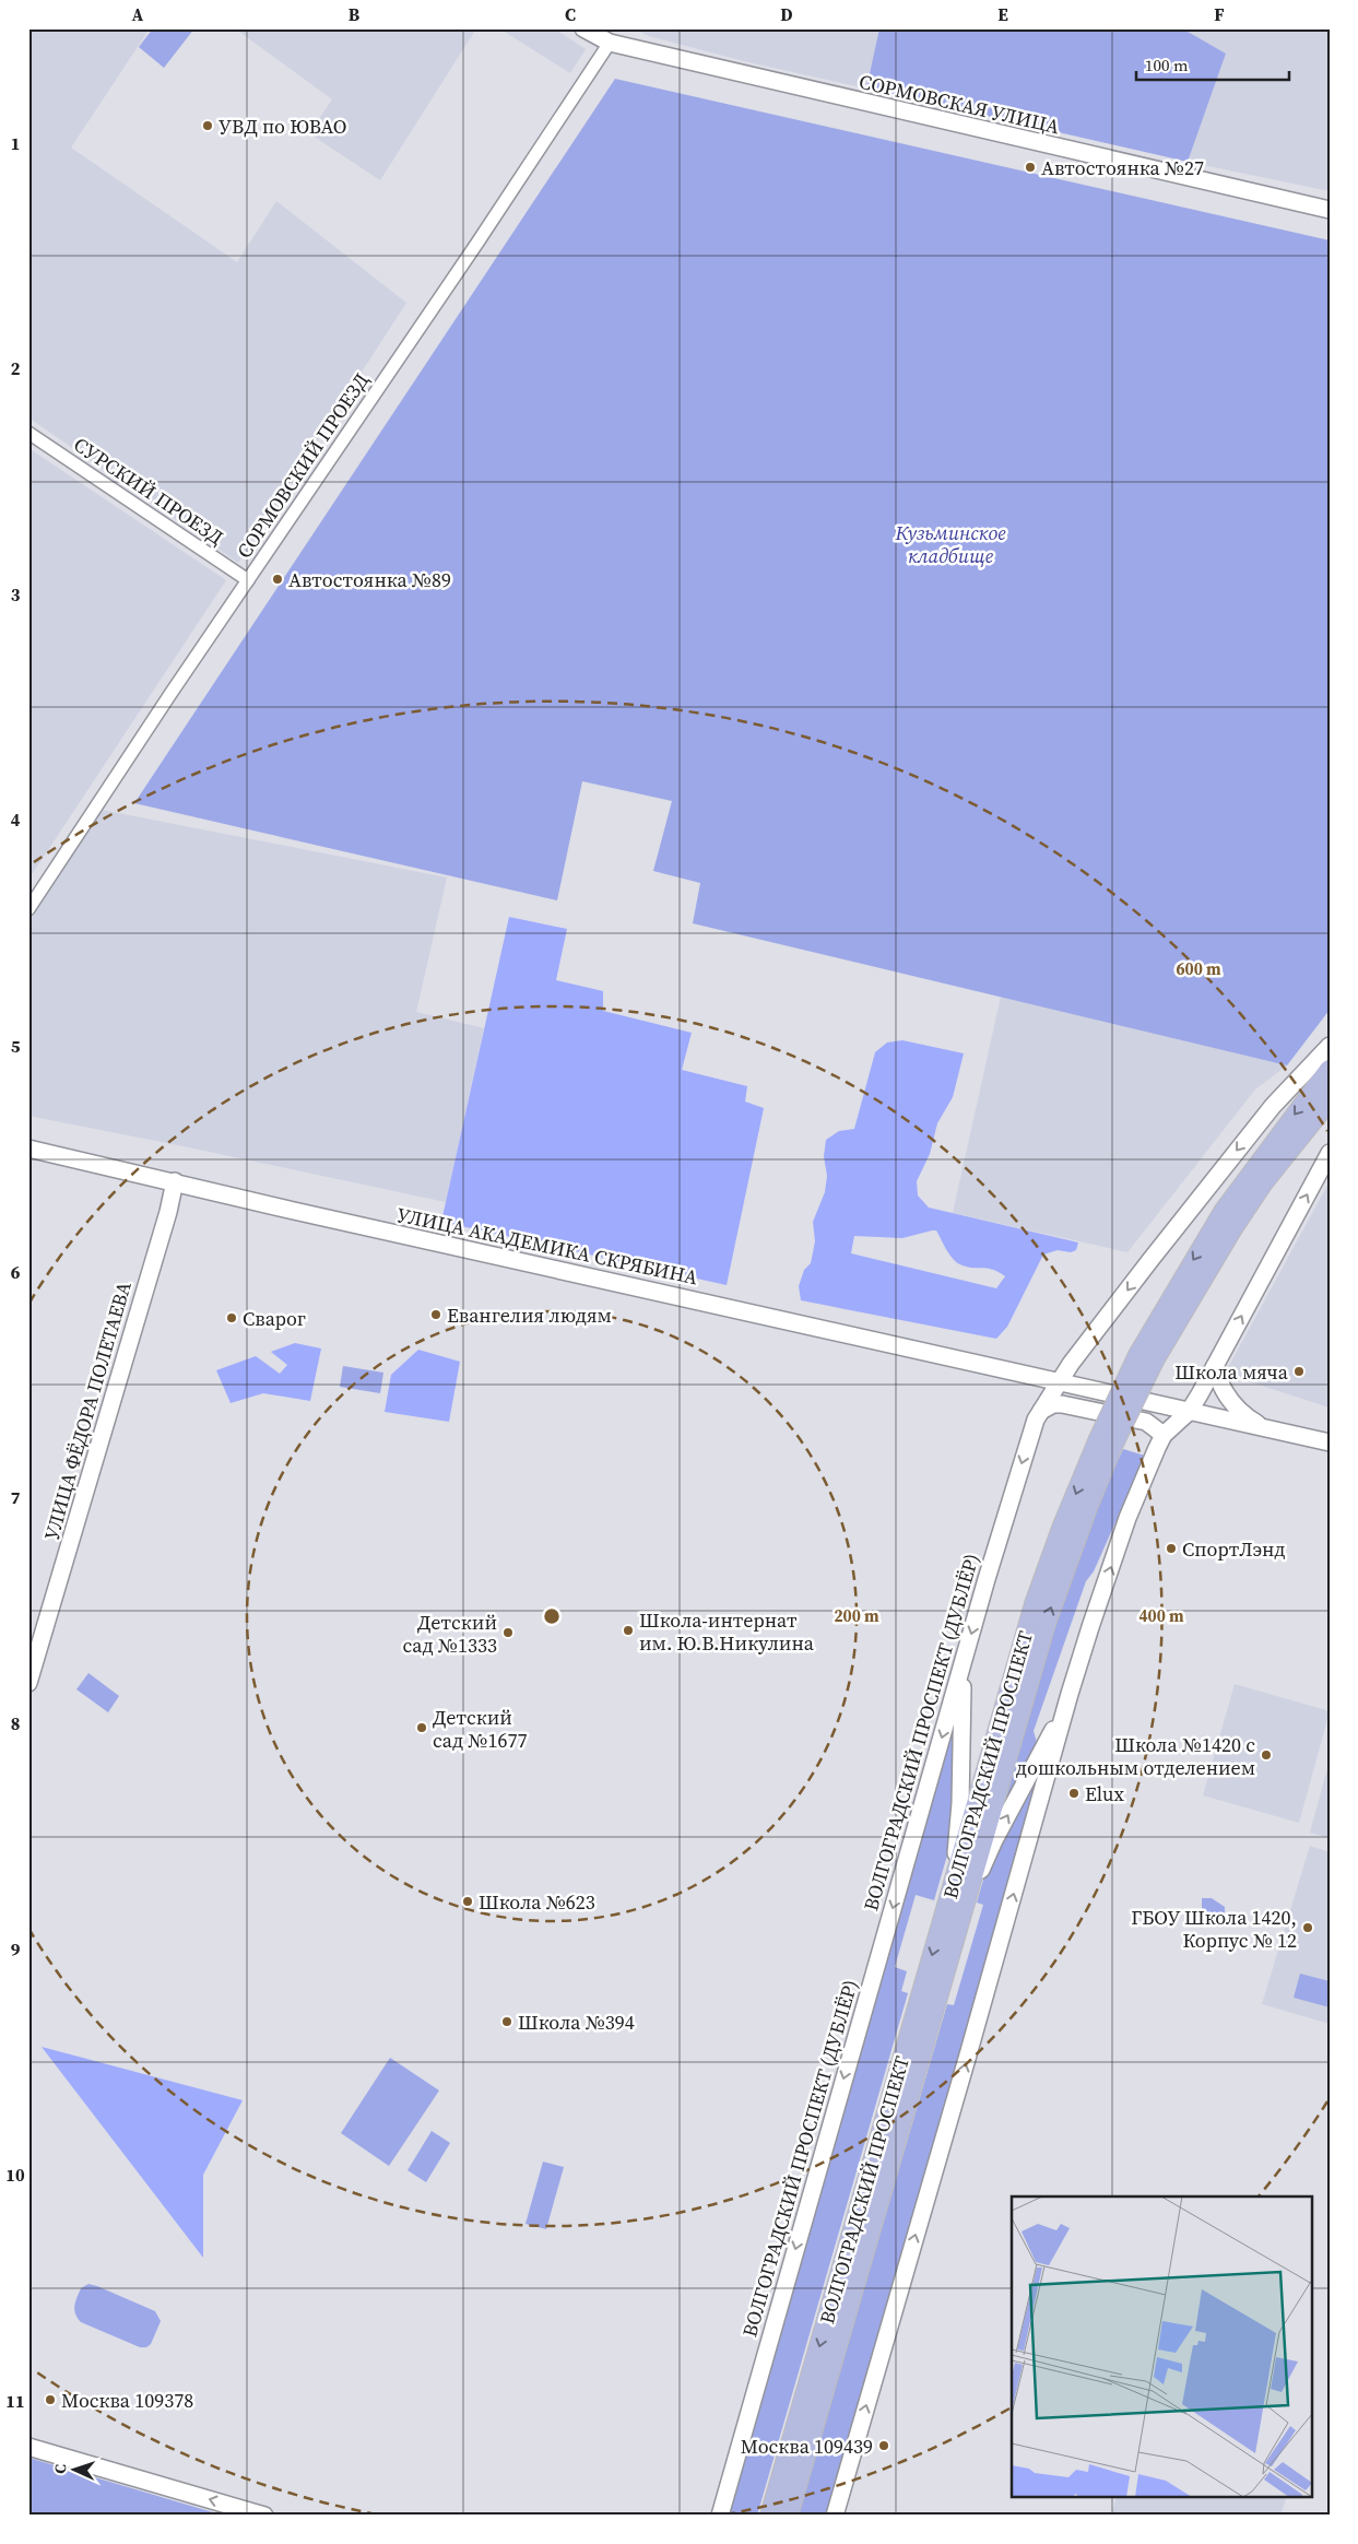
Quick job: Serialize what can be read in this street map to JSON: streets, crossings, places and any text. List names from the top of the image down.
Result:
{
  "streets": {
    "main road": [
      "СОРМОВСКАЯ УЛИЦА",
      "УЛИЦА АКАДЕМИКА СКРЯБИНА",
      "УЛИЦА ФЁДОРА ПОЛЕТАЕВА",
      "ВОЛГОГРАДСКИЙ ПРОСПЕКТ (ДУБЛЁР)",
      "ВОЛГОГРАДСКИЙ ПРОСПЕКТ"
    ],
    "street": ["СОРМОВСКИЙ ПРОЕЗД", "СУРСКИЙ ПРОЕЗД"]
  },
  "crossings": [
    ["СОРМОВСКАЯ УЛИЦА", "СОРМОВСКИЙ ПРОЕЗД"],
    ["СОРМОВСКИЙ ПРОЕЗД", "СУРСКИЙ ПРОЕЗД"],
    ["УЛИЦА АКАДЕМИКА СКРЯБИНА", "УЛИЦА ФЁДОРА ПОЛЕТАЕВА"],
    ["УЛИЦА АКАДЕМИКА СКРЯБИНА", "ВОЛГОГРАДСКИЙ ПРОСПЕКТ (ДУБЛЁР)"]
  ],
  "parks": ["Кузьминское кладбище"],
  "places": [
    "УВД по ЮВАО",
    "Автостоянка №27",
    "Автостоянка №89",
    "Евангелия людям",
    "Сварог",
    "Школа мяча",
    "СпортЛэнд",
    "Школа-интернат им. Ю.В.Никулина",
    "Детский сад №1333",
    "Детский сад №1677",
    "Школа №1420 с дошкольным отделением",
    "Elux",
    "Школа №623",
    "ГБОУ Школа 1420, Корпус № 12",
    "Школа №394",
    "Москва 109378",
    "Москва 109439"
  ],
  "scale_bar": "100 m",
  "north": "left",
  "grid": {
    "columns": [
      "A",
      "B",
      "C",
      "D",
      "E",
      "F"
    ],
    "rows": [
      "1",
      "2",
      "3",
      "4",
      "5",
      "6",
      "7",
      "8",
      "9",
      "10",
      "11"
    ]
  },
  "rings": ["600 m", "200 m", "400 m"]
}
